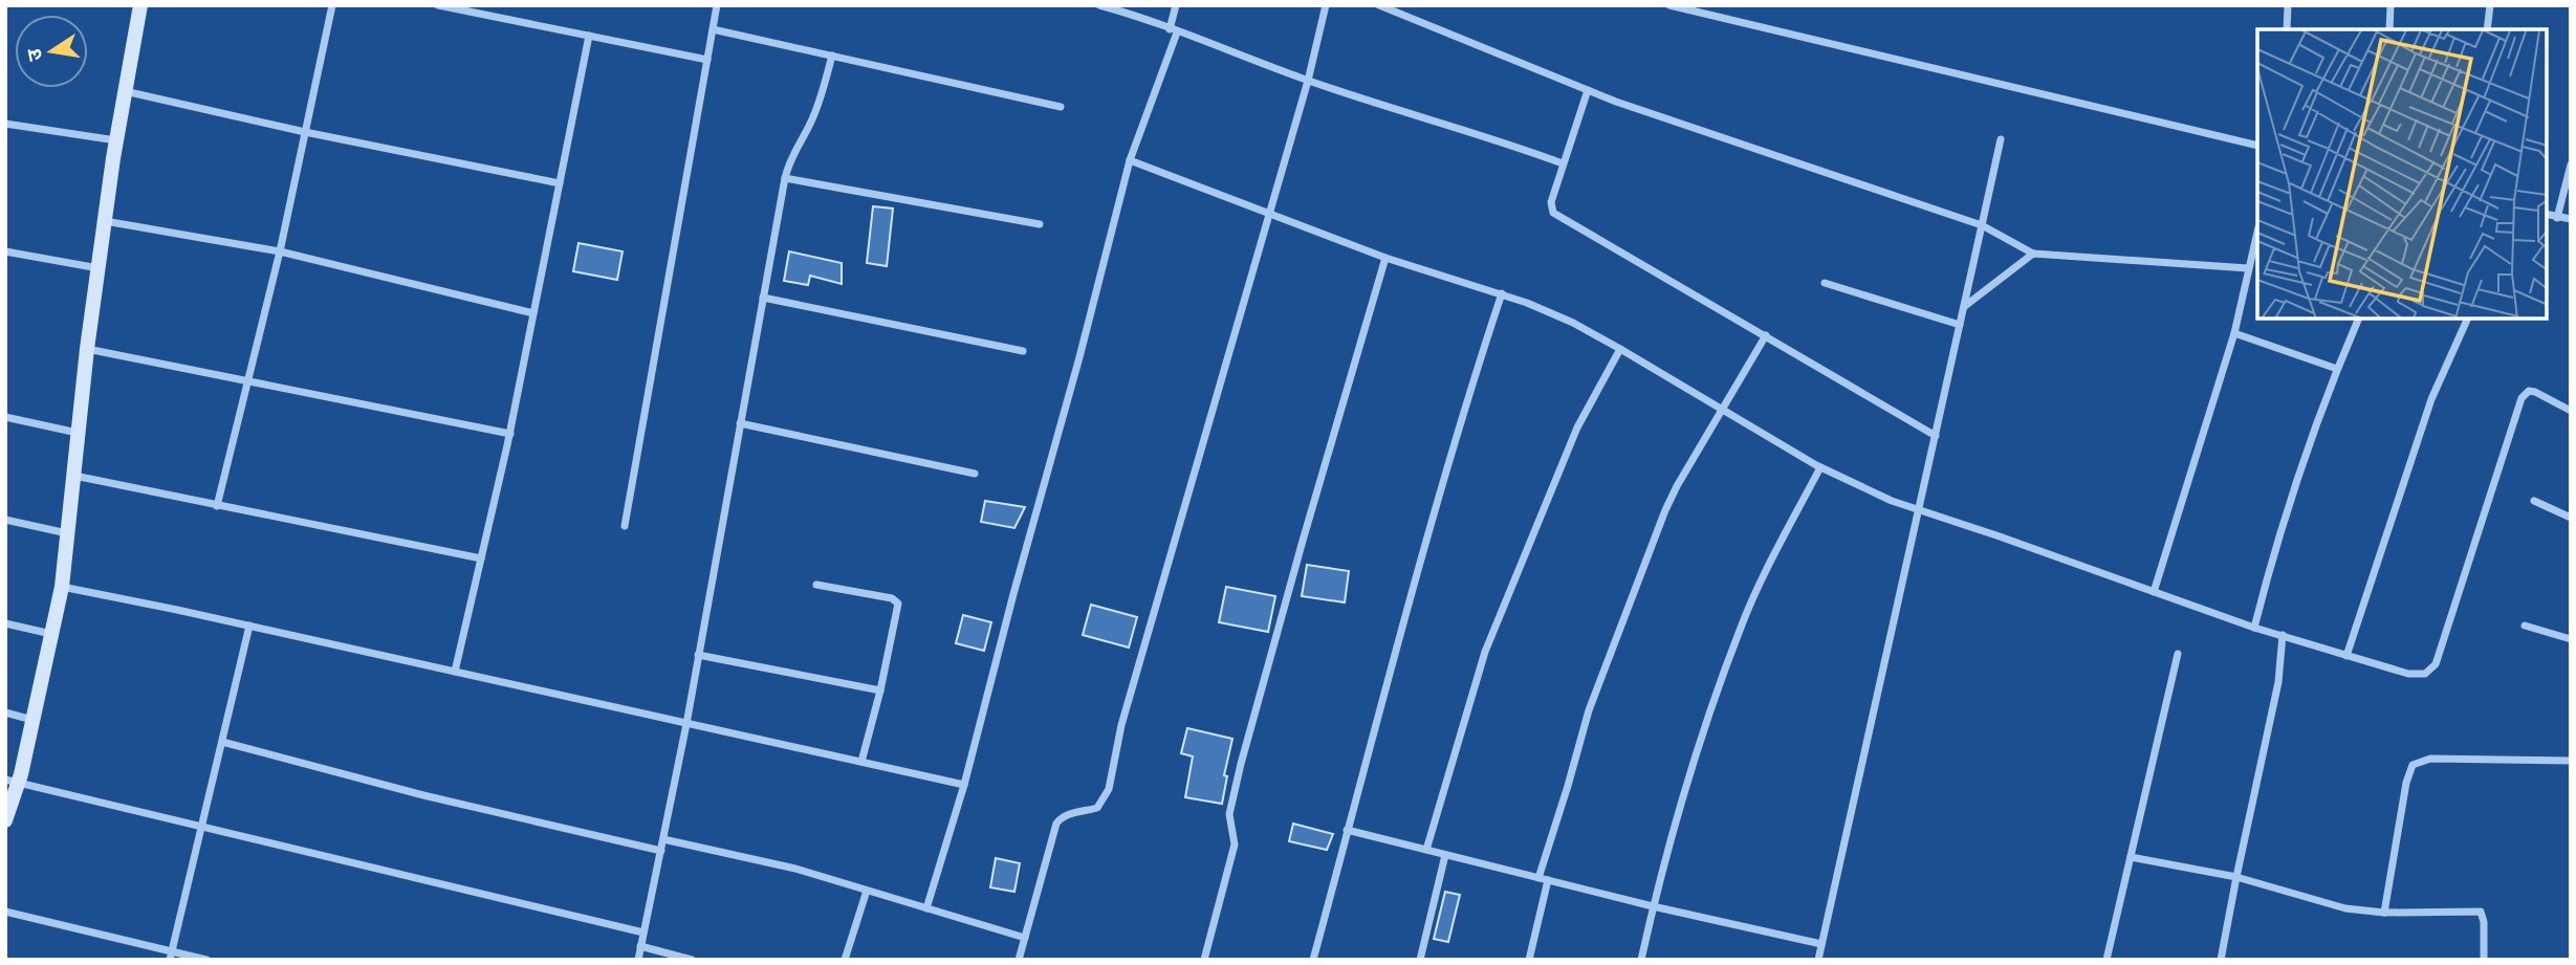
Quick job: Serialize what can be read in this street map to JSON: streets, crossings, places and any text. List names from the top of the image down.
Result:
{
  "north": "left"
}
